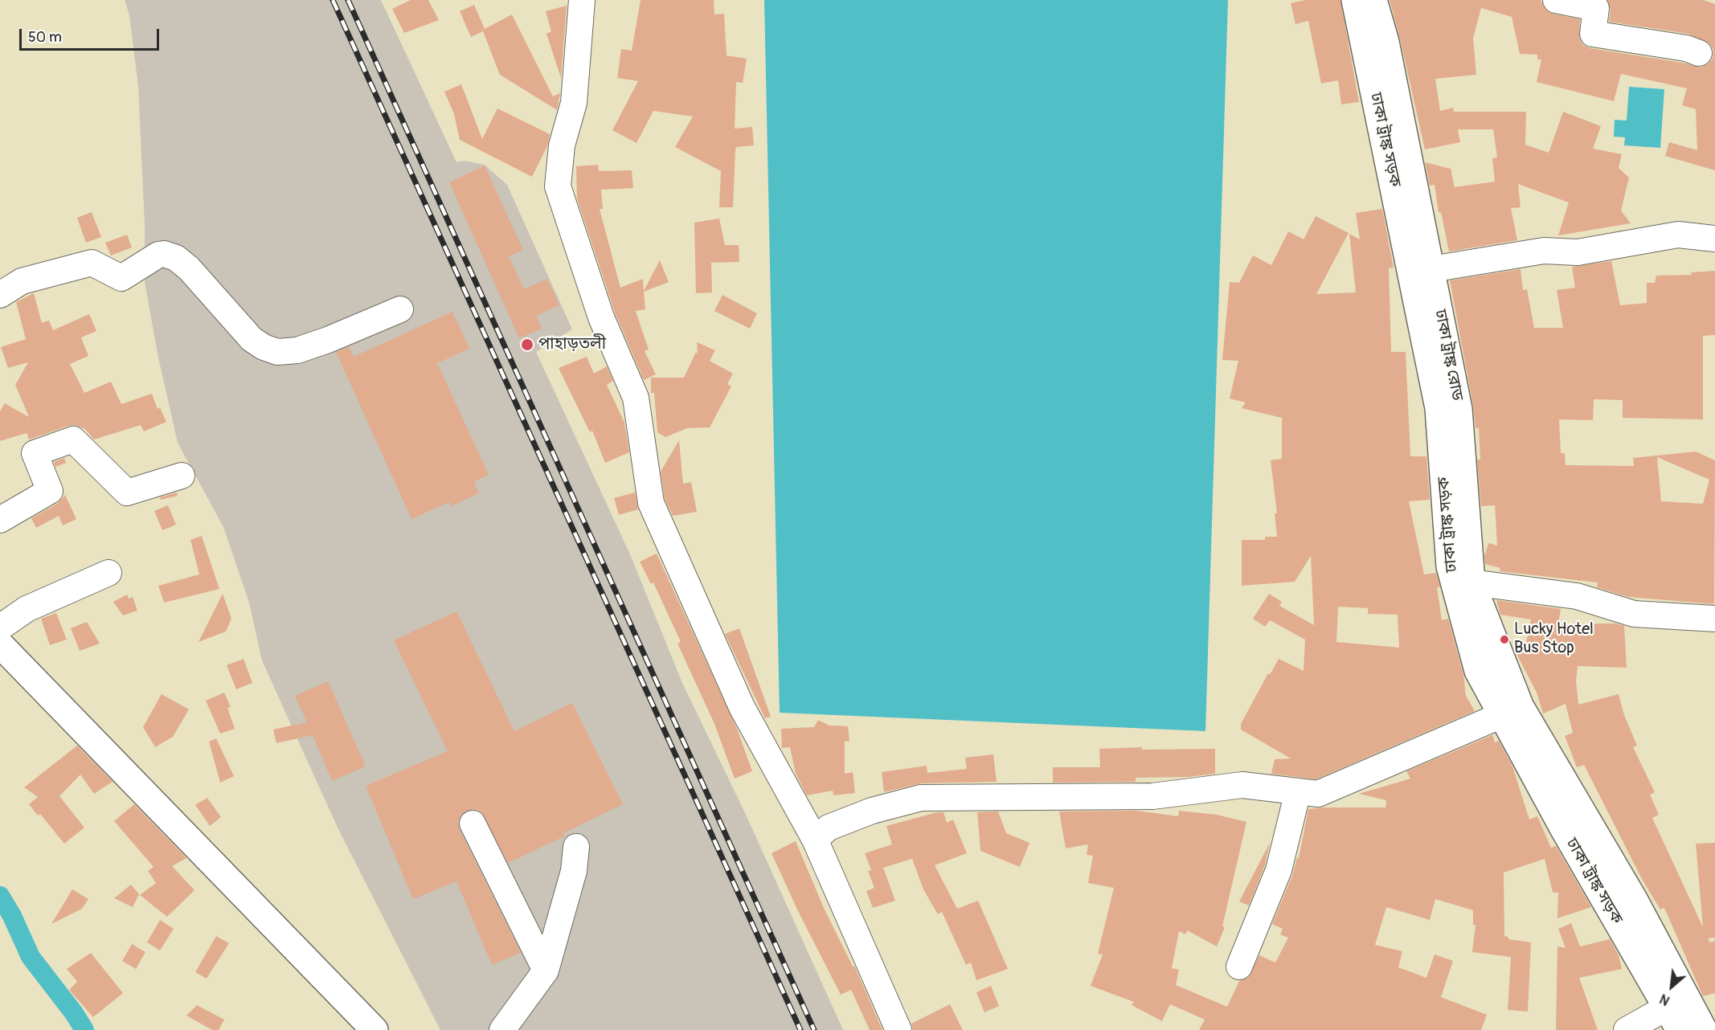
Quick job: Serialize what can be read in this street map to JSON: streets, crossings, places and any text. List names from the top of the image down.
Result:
{
  "streets": {
    "main road": ["ঢাকা ট্রাঙ্ক সড়ক", "ঢাকা ট্রাঙ্ক রোড"]
  },
  "crossings": [
    ["ঢাকা ট্রাঙ্ক সড়ক", "ঢাকা ট্রাঙ্ক রোড"]
  ],
  "places": ["পাহাড়তলী", "Lucky Hotel Bus Stop"],
  "scale_bar": "50 m",
  "north": "bottom left"
}
